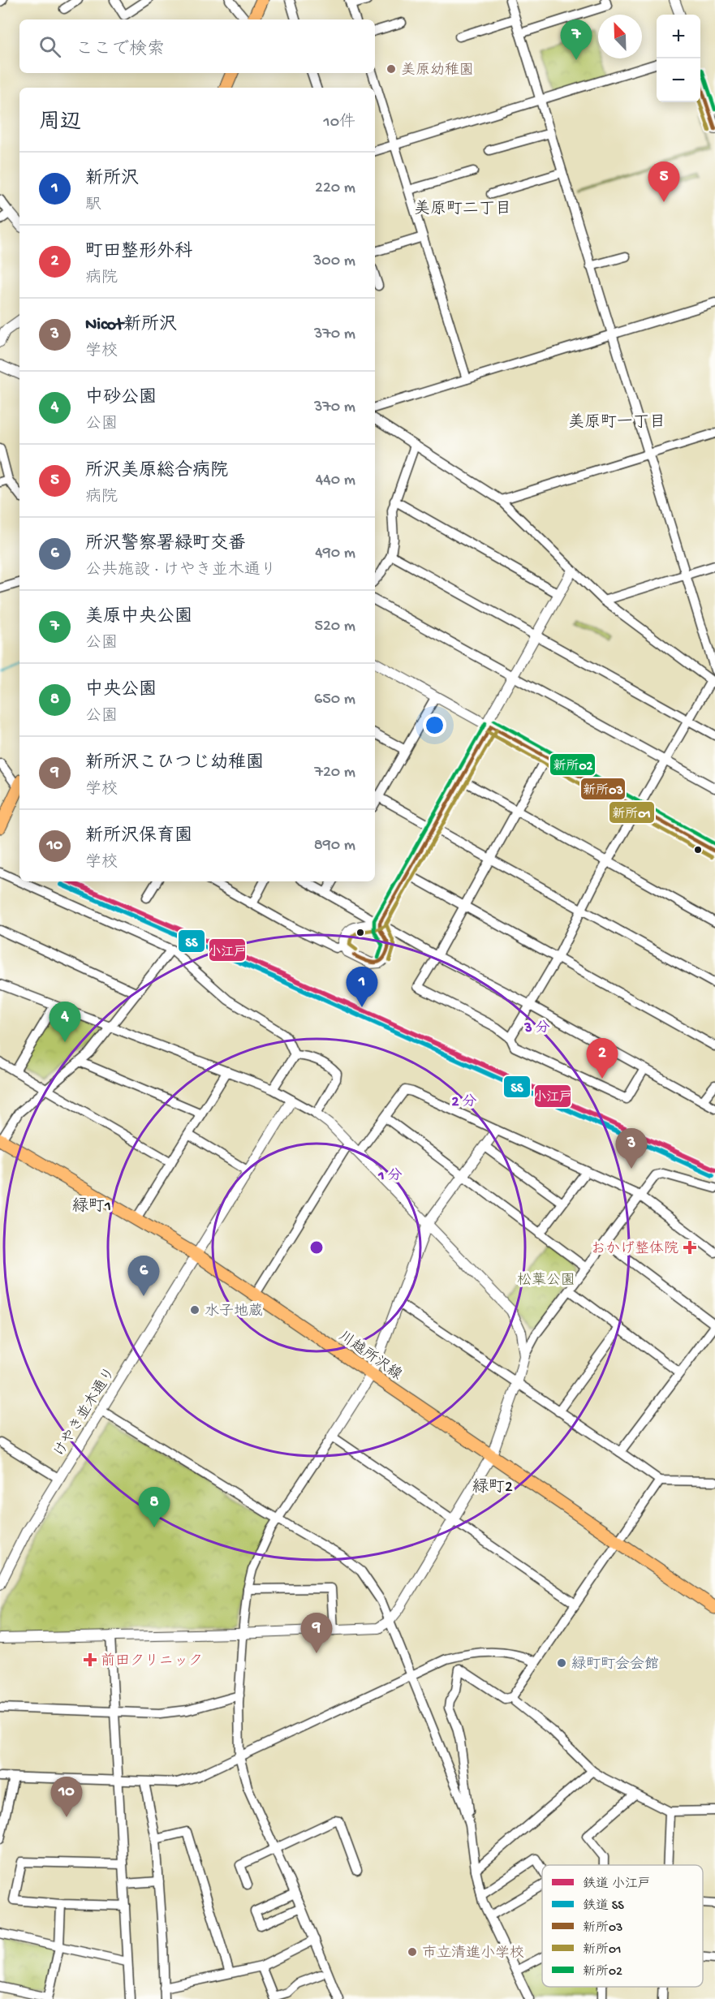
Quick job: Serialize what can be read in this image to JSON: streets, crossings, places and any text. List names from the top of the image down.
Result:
{
  "streets": {
    "main road": ["川越所沢線"],
    "street": ["けやき並木通り"]
  },
  "crossings": [
    ["川越所沢線", "けやき並木通り"]
  ],
  "districts": [
    "美原町二丁目",
    "美原町一丁目",
    "緑町1",
    "緑町2"
  ],
  "parks": ["松葉公園"],
  "places": {
    "other": [
      "美原幼稚園",
      "水子地蔵",
      "緑町町会会館",
      "市立清進小学校"
    ],
    "health": ["おかげ整体院", "前田クリニック"]
  },
  "lines": [
    "transit line 新所02",
    "transit line 新所03",
    "transit line 新所01",
    "rail line 小江戸",
    "rail line SS"
  ],
  "legend": [
    "鉄道 小江戸",
    "鉄道 SS",
    "新所03",
    "新所01",
    "新所02"
  ],
  "north": "top left",
  "page": {
    "map_buttons": ["+", "−"],
    "pins": [
      "7",
      "5",
      "1",
      "4",
      "2",
      "3",
      "6",
      "8",
      "9",
      "10"
    ],
    "search": "ここで検索",
    "heading": ["周辺", "10件"],
    "list": [
      {
        "mark": "1",
        "name": "新所沢",
        "note": "駅",
        "value": "220 m"
      },
      {
        "mark": "2",
        "name": "町田整形外科",
        "note": "病院",
        "value": "300 m"
      },
      {
        "mark": "3",
        "name": "Nicot新所沢",
        "note": "学校",
        "value": "370 m"
      },
      {
        "mark": "4",
        "name": "中砂公園",
        "note": "公園",
        "value": "370 m"
      },
      {
        "mark": "5",
        "name": "所沢美原総合病院",
        "note": "病院",
        "value": "440 m"
      },
      {
        "mark": "6",
        "name": "所沢警察署緑町交番",
        "note": "公共施設 · けやき並木通り",
        "value": "490 m"
      },
      {
        "mark": "7",
        "name": "美原中央公園",
        "note": "公園",
        "value": "520 m"
      },
      {
        "mark": "8",
        "name": "中央公園",
        "note": "公園",
        "value": "650 m"
      },
      {
        "mark": "9",
        "name": "新所沢こひつじ幼稚園",
        "note": "学校",
        "value": "720 m"
      },
      {
        "mark": "10",
        "name": "新所沢保育園",
        "note": "学校",
        "value": "890 m"
      }
    ]
  },
  "rings": ["3 分", "2 分", "1 分"]
}
